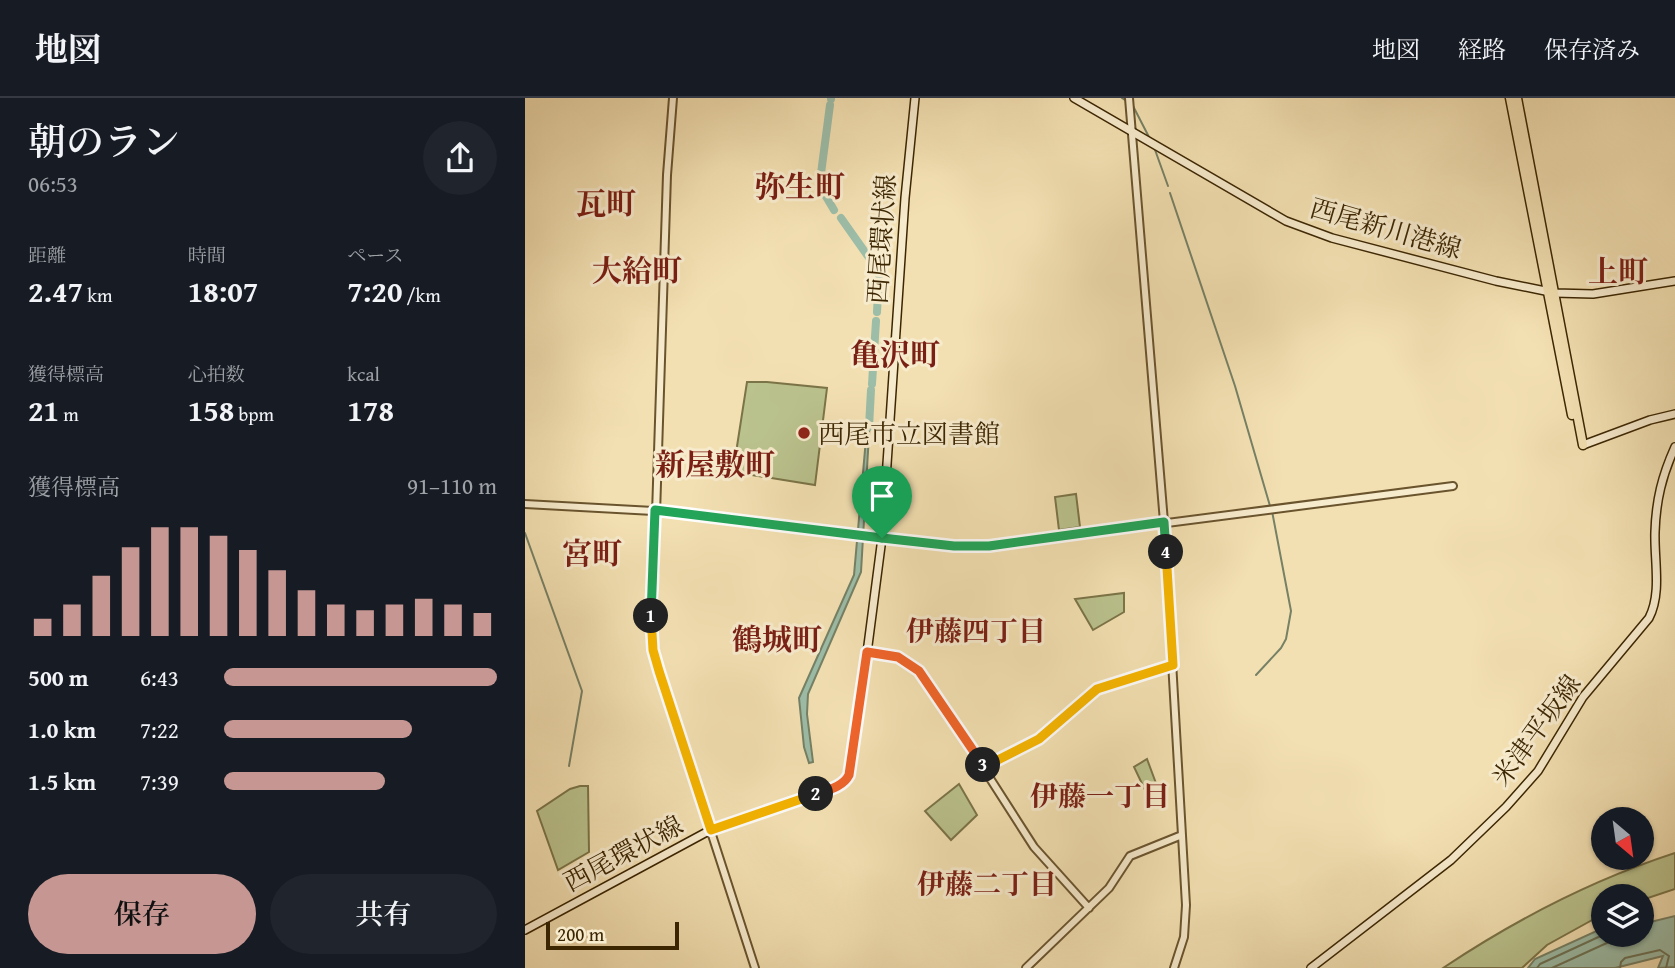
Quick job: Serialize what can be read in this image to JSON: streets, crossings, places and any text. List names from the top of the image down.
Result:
{
  "streets": {
    "main road": ["西尾新川港線", "西尾環状線", "米津平坂線"]
  },
  "districts": [
    "弥生町",
    "瓦町",
    "大給町",
    "上町",
    "亀沢町",
    "新屋敷町",
    "宮町",
    "伊藤四丁目",
    "鶴城町",
    "伊藤一丁目",
    "伊藤二丁目"
  ],
  "places": ["西尾市立図書館"],
  "scale_bar": "200 m",
  "north": "bottom right",
  "page": {
    "header": "地図",
    "nav": ["地図", "経路", "保存済み"],
    "heading": ["朝のラン", "06:53"],
    "stats": [
      ["距離", "2.47 km"],
      ["時間", "18:07"],
      ["ペース", "7:20 /km"],
      ["獲得標高", "21 m"],
      ["心拍数", "158 bpm"],
      ["kcal", "178"]
    ],
    "chart": ["獲得標高", "91–110 m"],
    "pins": [
      "4",
      "1",
      "3",
      "2"
    ],
    "list": [
      {
        "name": "500 m",
        "note": "6:43"
      },
      {
        "name": "1.0 km",
        "note": "7:22"
      },
      {
        "name": "1.5 km",
        "note": "7:39"
      }
    ],
    "buttons": ["保存", "共有"],
    "scale": "200 m"
  }
}
